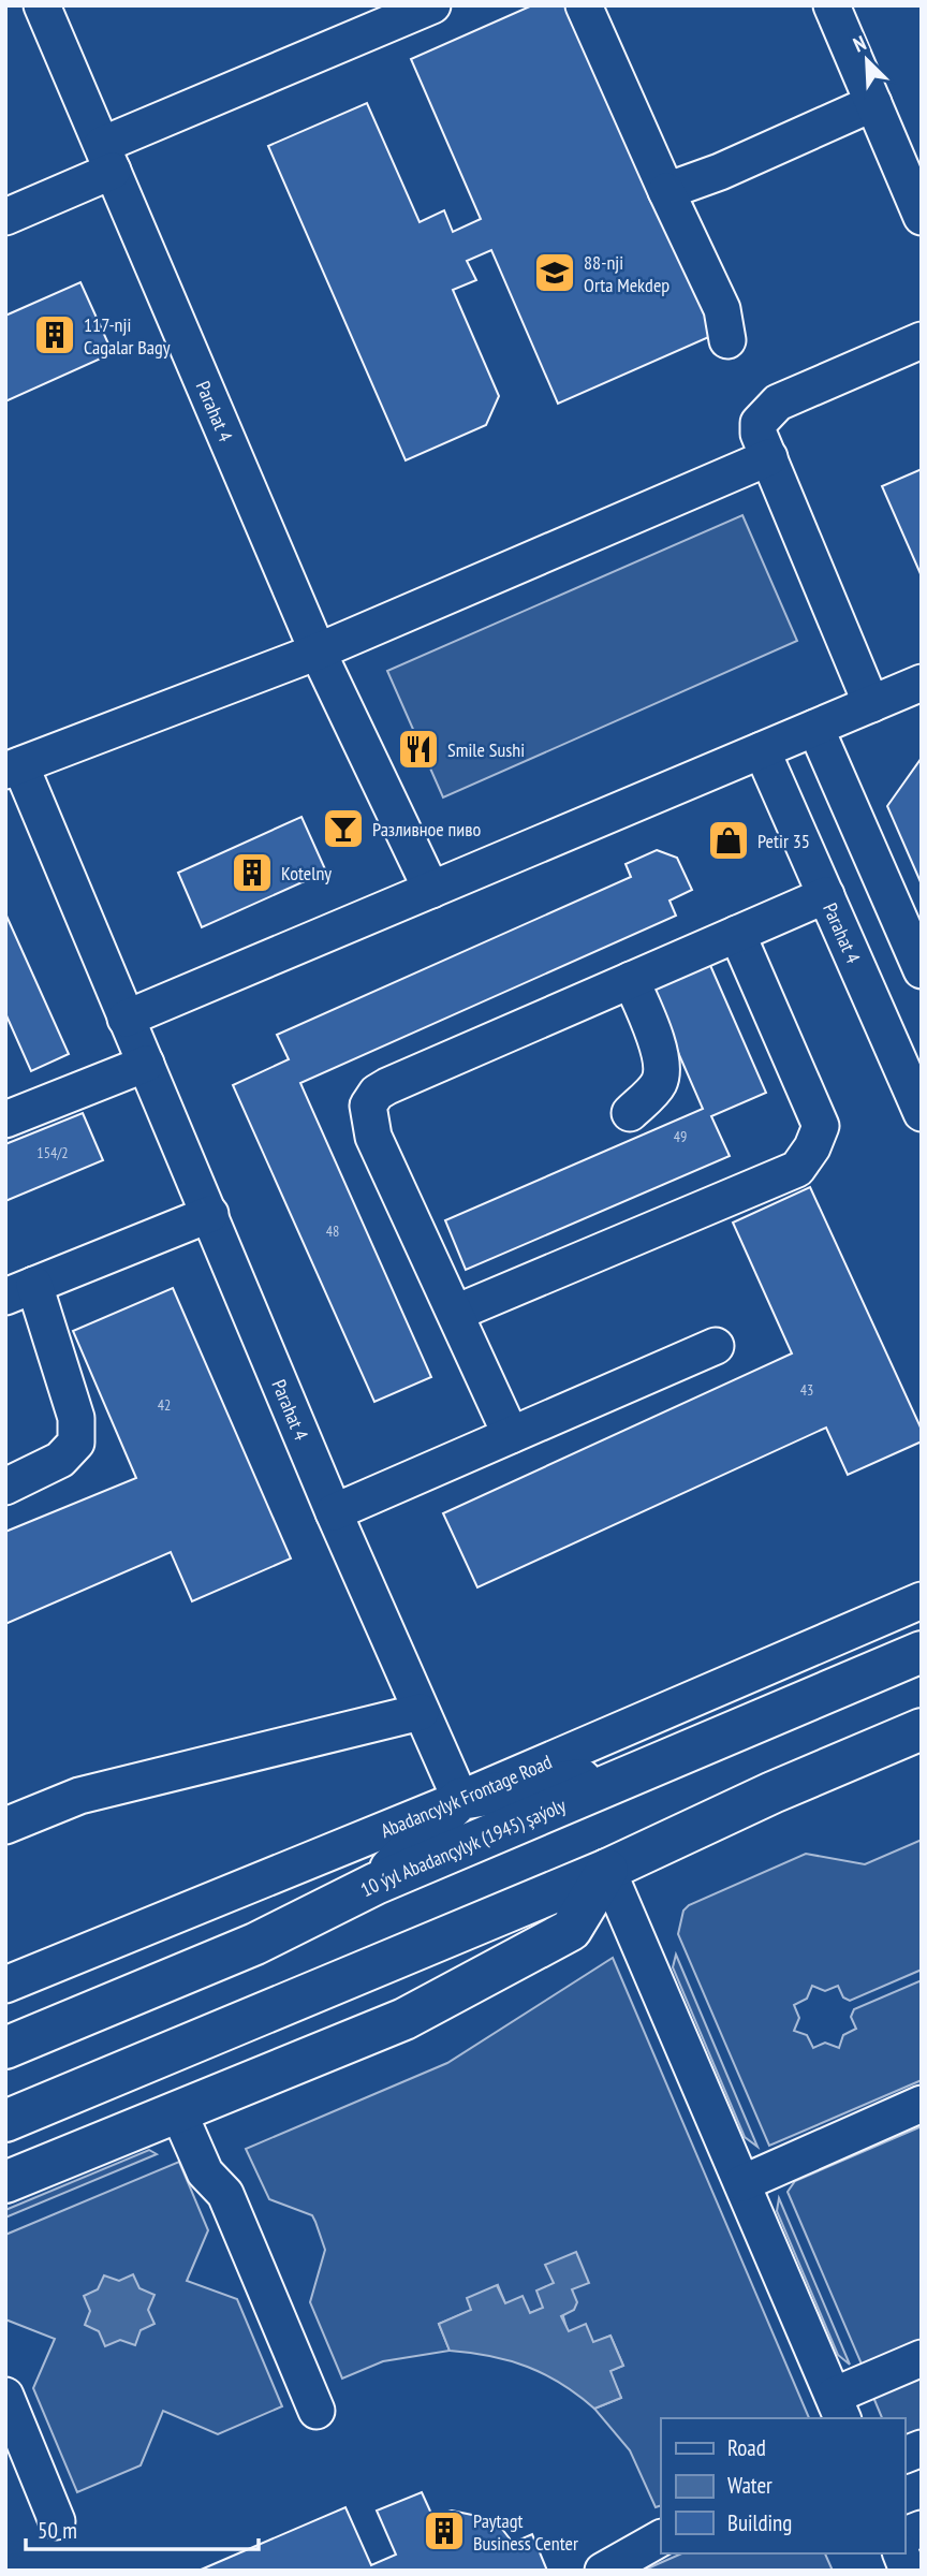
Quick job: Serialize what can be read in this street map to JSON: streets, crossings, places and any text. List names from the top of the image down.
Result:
{
  "streets": {
    "main road": ["10 ýyl Abadançylyk (1945) şaýoly"],
    "street": ["Parahat 4", "Abadancylyk Frontage Road"]
  },
  "crossings": [
    ["Parahat 4", "Abadancylyk Frontage Road"]
  ],
  "places": {
    "school or university": ["88-nji Orta Mekdep"],
    "building": ["117-nji Cagalar Bagy", "Kotelny", "Paytagt Business Center"],
    "restaurant": ["Smile Sushi"],
    "bar": ["Разливное пиво"],
    "shop": ["Petir 35"]
  },
  "house_numbers": [
    "49",
    "154/2",
    "48",
    "43",
    "42"
  ],
  "legend": ["Road", "Water", "Building"],
  "scale_bar": "50 m",
  "north": "top left"
}
